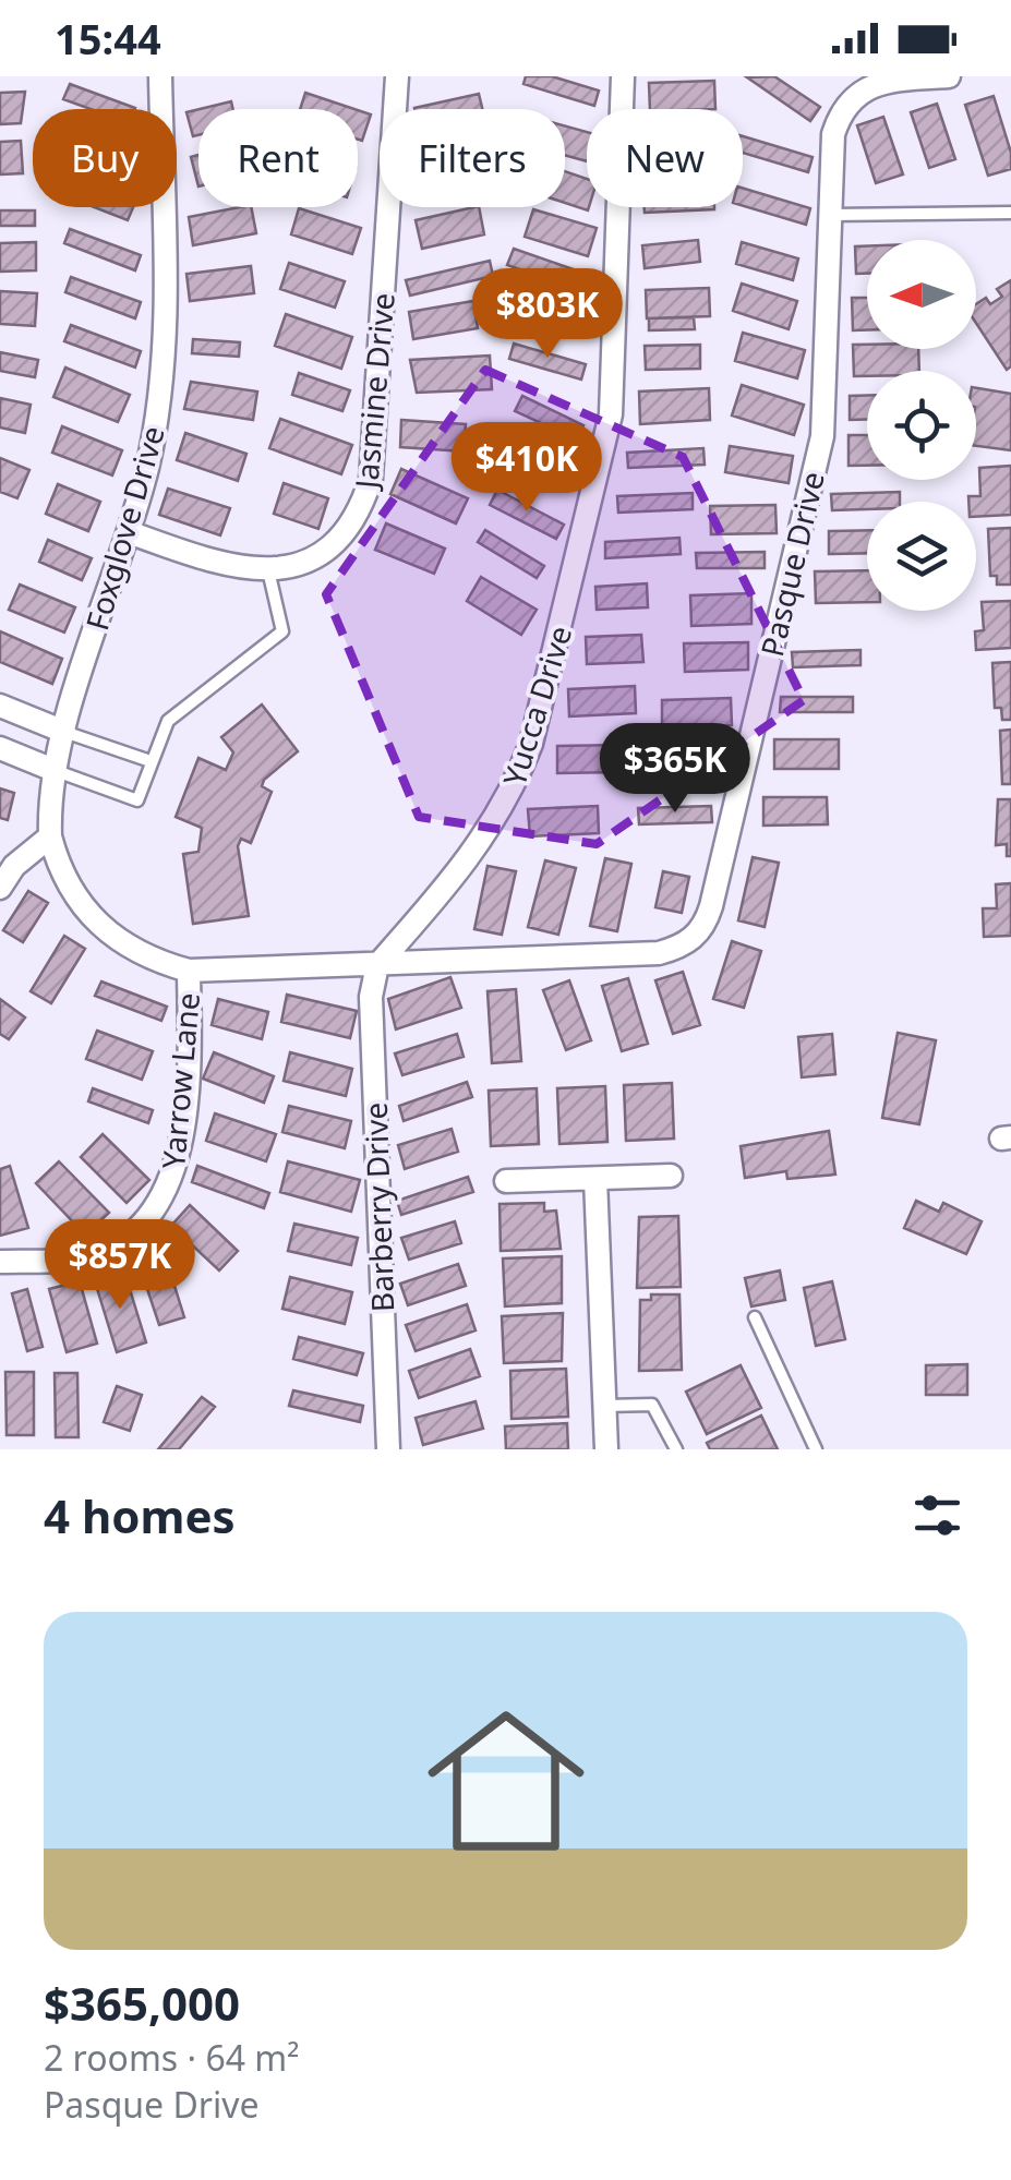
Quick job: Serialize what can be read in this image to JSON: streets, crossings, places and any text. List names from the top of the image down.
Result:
{
  "streets": {
    "street": [
      "Jasmine Drive",
      "Foxglove Drive",
      "Pasque Drive",
      "Yucca Drive",
      "Yarrow Lane",
      "Barberry Drive"
    ]
  },
  "crossings": [
    ["Pasque Drive", "Yucca Drive"],
    ["Pasque Drive", "Barberry Drive"],
    ["Yucca Drive", "Barberry Drive"]
  ],
  "north": "left",
  "page": {
    "status": "15:44",
    "chip": [
      "Buy",
      "Rent",
      "Filters",
      "New"
    ],
    "price": [
      "$803K",
      "$410K",
      "$365K",
      "$857K"
    ],
    "heading": "4 homes",
    "list": [
      {
        "name": "$365,000",
        "note": "2 rooms · 64 m² · Pasque Drive"
      }
    ]
  }
}
